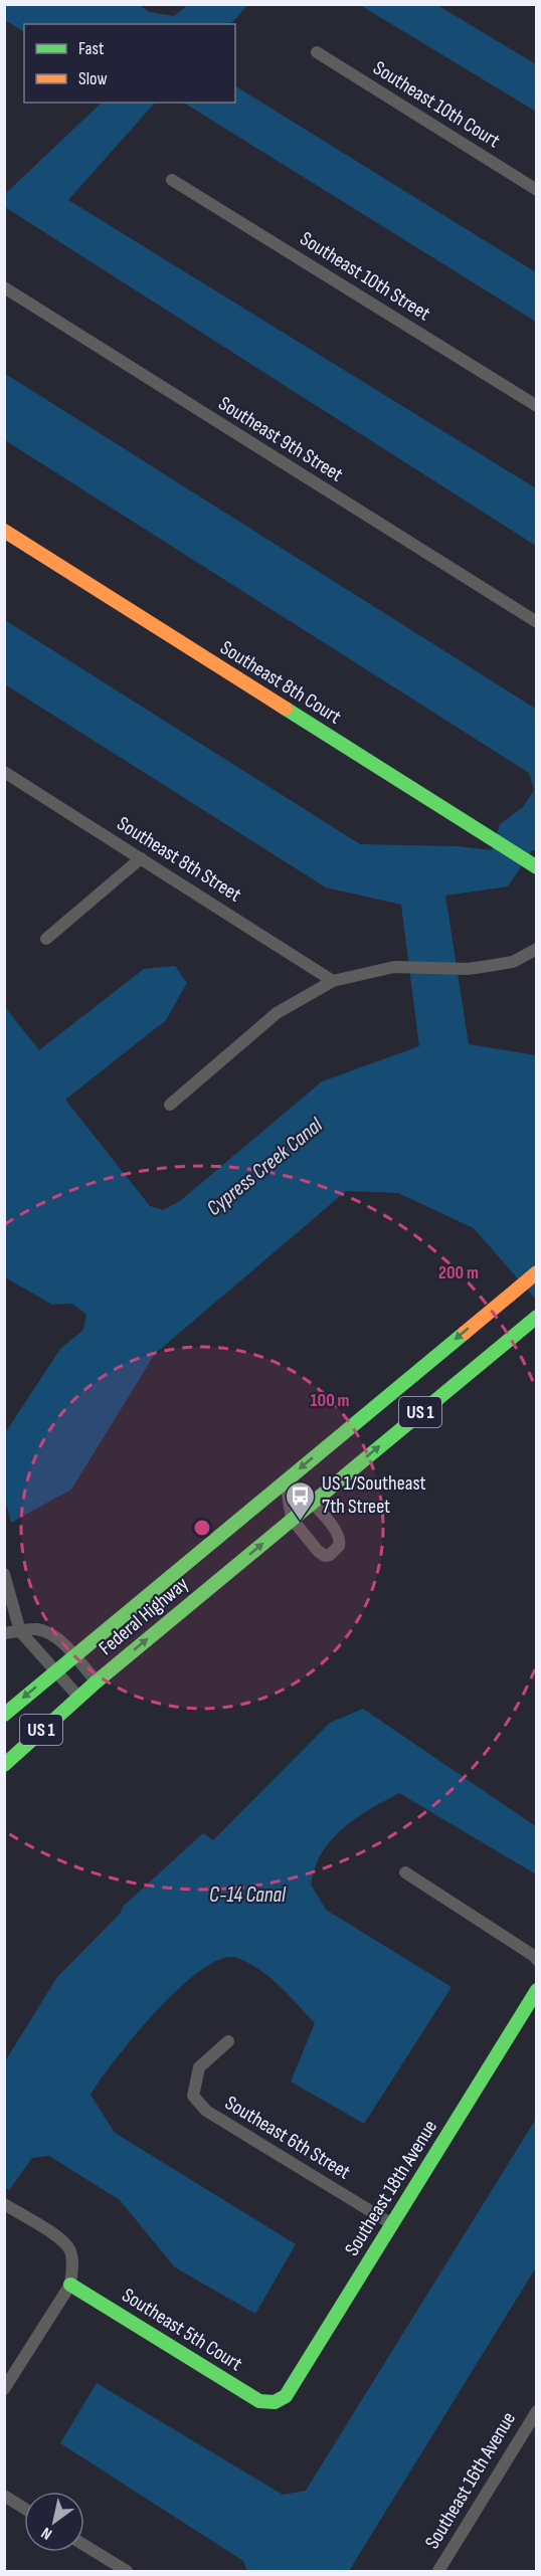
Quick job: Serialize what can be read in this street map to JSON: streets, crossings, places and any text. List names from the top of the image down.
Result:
{
  "streets": {
    "main road": [
      "Southeast 8th Court",
      "US 1",
      "Federal Highway",
      "Southeast 18th Avenue",
      "Southeast 5th Court"
    ],
    "street": [
      "Southeast 10th Court",
      "Southeast 10th Street",
      "Southeast 9th Street",
      "Southeast 8th Street",
      "Southeast 6th Street",
      "Southeast 16th Avenue"
    ]
  },
  "crossings": [
    ["Southeast 6th Street", "Southeast 18th Avenue"],
    ["Southeast 18th Avenue", "Southeast 5th Court"]
  ],
  "water": ["Cypress Creek Canal", "C-14 Canal"],
  "places": {
    "bus stop": ["US 1/Southeast 7th Street"]
  },
  "legend": ["Fast", "Slow"],
  "north": "bottom left",
  "rings": ["200 m", "100 m"]
}
